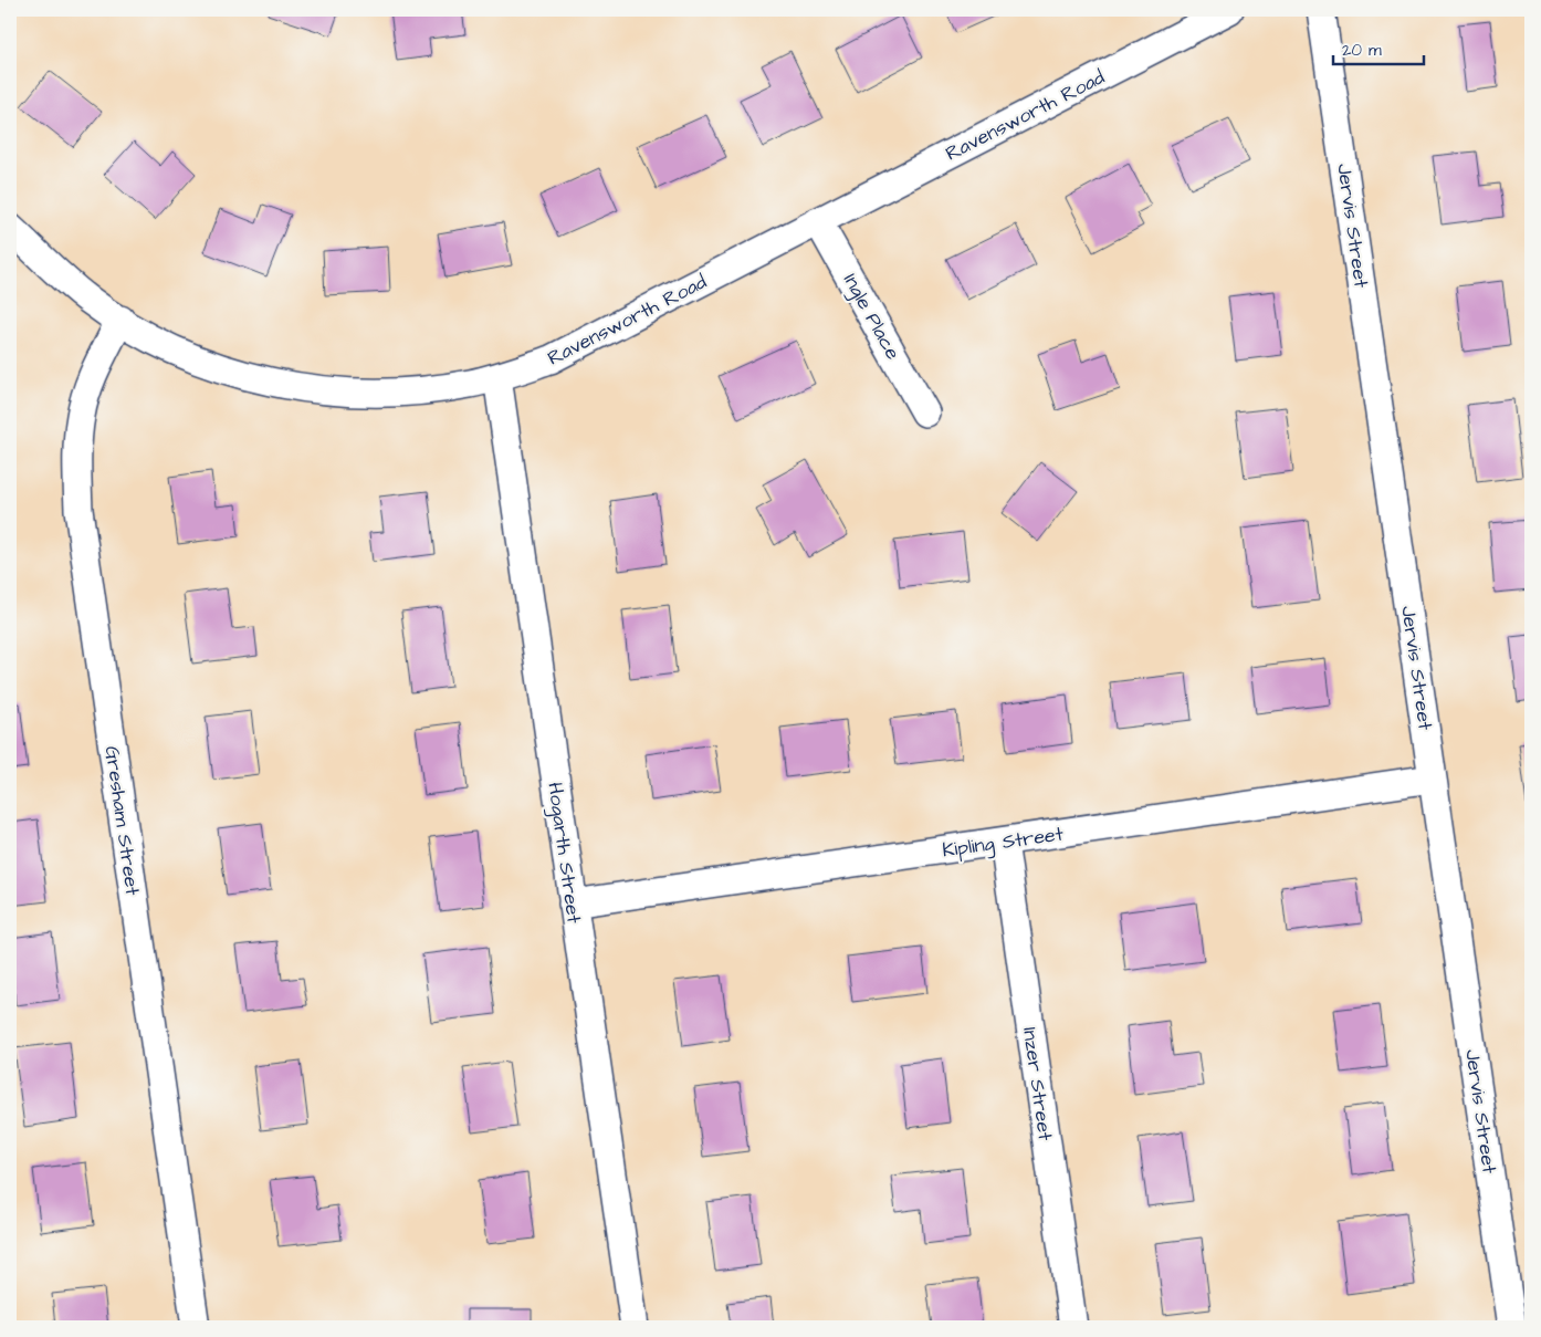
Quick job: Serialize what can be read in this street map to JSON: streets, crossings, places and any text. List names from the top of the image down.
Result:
{
  "streets": {
    "street": [
      "Ravensworth Road",
      "Jervis Street",
      "Ingle Place",
      "Gresham Street",
      "Kipling Street",
      "Hogarth Street",
      "Inzer Street"
    ]
  },
  "crossings": [
    ["Ravensworth Road", "Ingle Place"],
    ["Ravensworth Road", "Gresham Street"],
    ["Ravensworth Road", "Hogarth Street"],
    ["Jervis Street", "Kipling Street"],
    ["Kipling Street", "Hogarth Street"],
    ["Kipling Street", "Inzer Street"]
  ],
  "scale_bar": "20 m"
}
